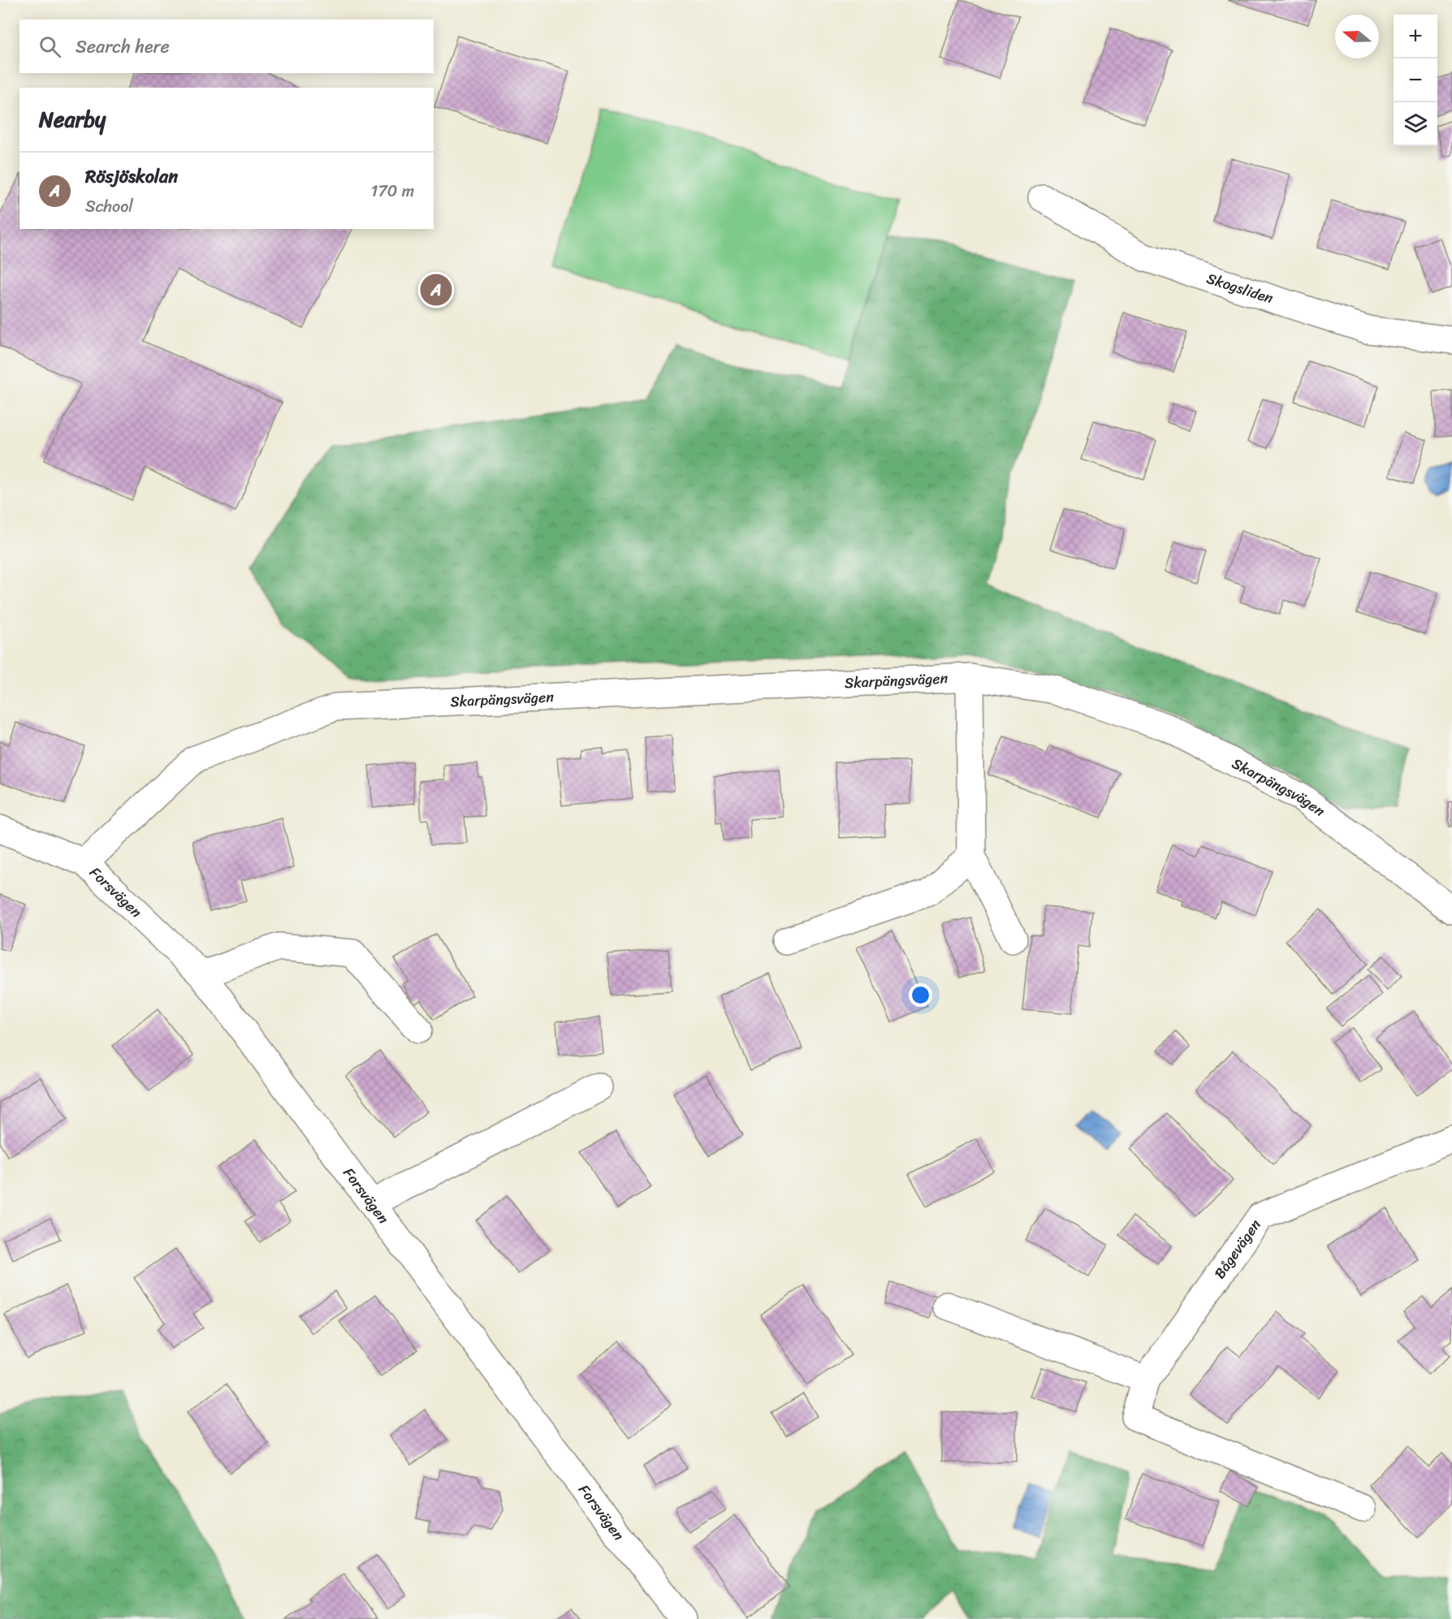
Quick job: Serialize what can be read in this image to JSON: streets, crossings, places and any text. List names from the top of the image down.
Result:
{
  "streets": {
    "street": [
      "Skogsliden",
      "Skarpängsvägen",
      "Forsvägen",
      "Bågevägen"
    ]
  },
  "crossings": [
    ["Skarpängsvägen", "Forsvägen"]
  ],
  "north": "left",
  "page": {
    "map_buttons": ["+", "−"],
    "search": "Search here",
    "heading": "Nearby",
    "list": [
      {
        "mark": "A",
        "name": "Rösjöskolan",
        "note": "School",
        "value": "170 m"
      }
    ],
    "pins": "A"
  }
}
